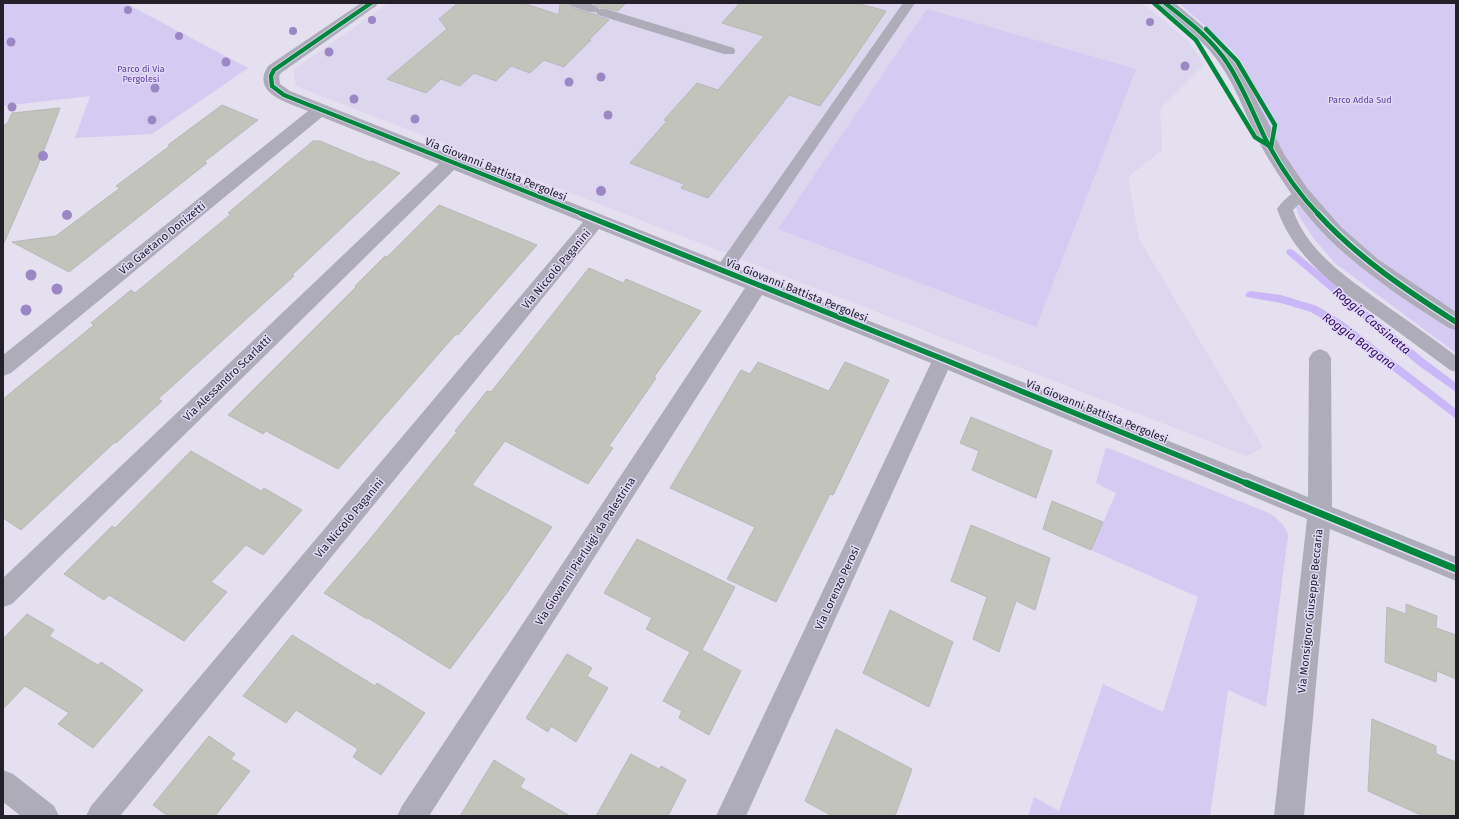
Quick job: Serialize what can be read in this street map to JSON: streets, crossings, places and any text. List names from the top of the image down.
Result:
{
  "streets": {
    "street": [
      "Via Giovanni Battista Pergolesi",
      "Via Gaetano Donizetti",
      "Via Niccolò Paganini",
      "Via Alessandro Scarlatti",
      "Via Giovanni Pierluigi da Palestrina",
      "Via Lorenzo Perosi",
      "Via Monsignor Giuseppe Beccaria"
    ]
  },
  "crossings": [
    ["Via Giovanni Battista Pergolesi", "Via Gaetano Donizetti"],
    ["Via Giovanni Battista Pergolesi", "Via Niccolò Paganini"],
    ["Via Giovanni Battista Pergolesi", "Via Alessandro Scarlatti"],
    ["Via Giovanni Battista Pergolesi", "Via Giovanni Pierluigi da Palestrina"],
    ["Via Giovanni Battista Pergolesi", "Via Lorenzo Perosi"],
    ["Via Giovanni Battista Pergolesi", "Via Monsignor Giuseppe Beccaria"]
  ],
  "water": ["Roggia Cassinetta", "Roggia Bargana"],
  "parks": ["Parco di Via Pergolesi", "Parco Adda Sud"]
}
